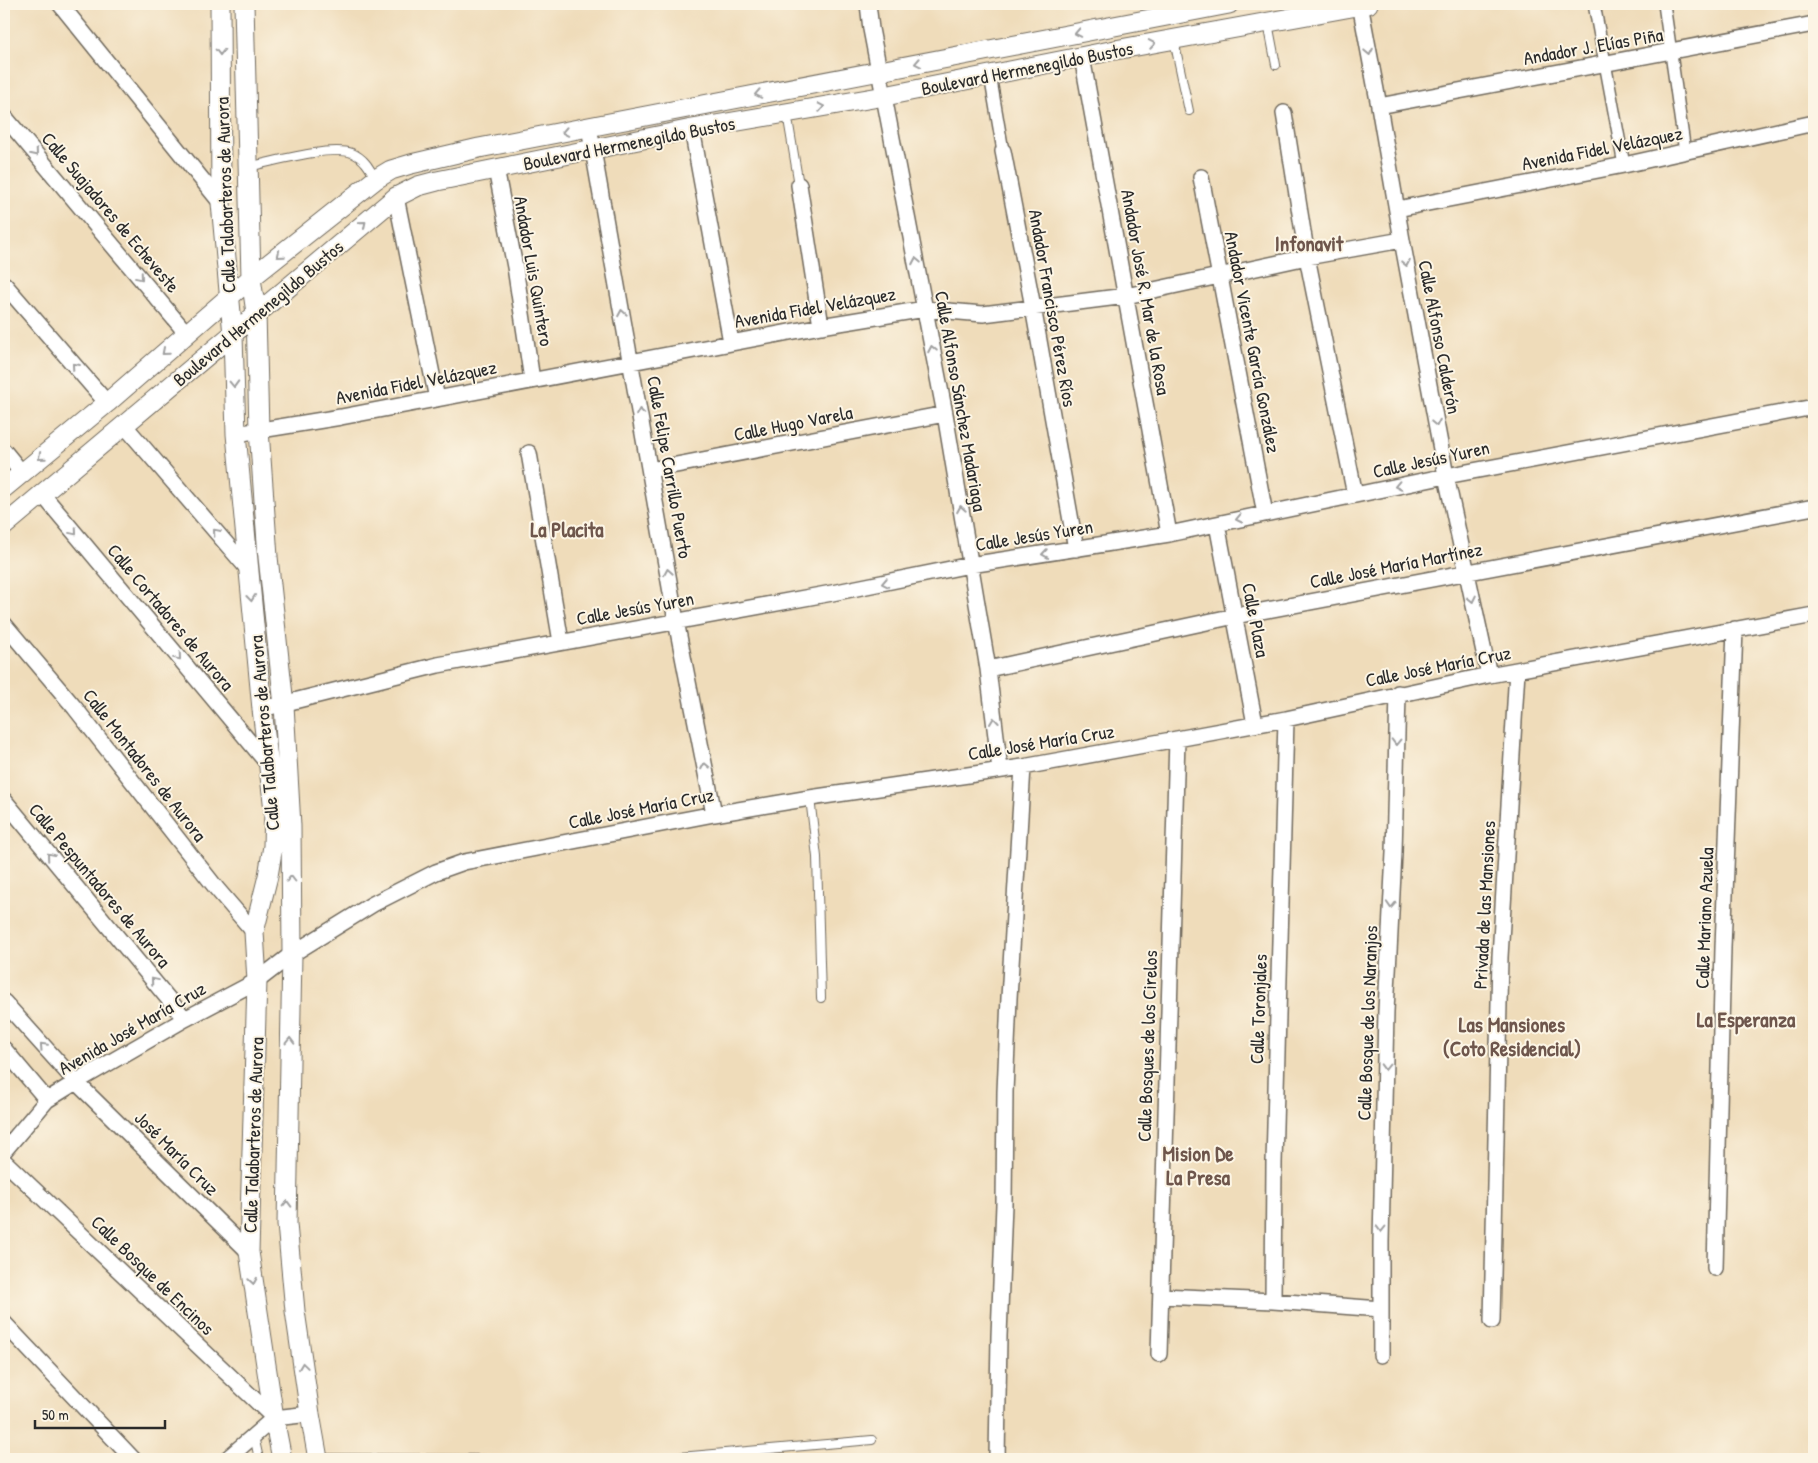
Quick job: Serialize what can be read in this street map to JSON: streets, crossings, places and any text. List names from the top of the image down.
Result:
{
  "streets": {
    "street": [
      "Andador J. Elías Piña",
      "Boulevard Hermenegildo Bustos",
      "Avenida Fidel Velázquez",
      "Calle Talabarteros de Aurora",
      "Calle Suajadores de Echeveste",
      "Andador Luis Quintero",
      "Andador José R. Mar de la Rosa",
      "Andador Francisco Pérez Ríos",
      "Calle Alfonso Calderón",
      "Andador Vicente García González",
      "Calle Alfonso Sánchez Madariaga",
      "Calle Hugo Varela",
      "Calle Jesús Yuren",
      "Calle Felipe Carrillo Puerto",
      "Calle José María Martínez",
      "Calle Cortadores de Aurora",
      "Calle Plaza",
      "Calle José María Cruz",
      "Calle Montadores de Aurora",
      "Calle Pespuntadores de Aurora",
      "Privada de las Mansiones",
      "Calle Mariano Azuela",
      "Calle Toronjales",
      "Calle Bosque de los Naranjos",
      "Avenida José María Cruz",
      "Calle Bosques de los Cirelos",
      "José María Cruz",
      "Calle Bosque de Encinos"
    ]
  },
  "crossings": [
    ["Andador J. Elías Piña", "Calle Alfonso Calderón"],
    ["Boulevard Hermenegildo Bustos", "Calle Talabarteros de Aurora"],
    ["Boulevard Hermenegildo Bustos", "Calle Suajadores de Echeveste"],
    ["Boulevard Hermenegildo Bustos", "Andador Luis Quintero"],
    ["Boulevard Hermenegildo Bustos", "Andador José R. Mar de la Rosa"],
    ["Boulevard Hermenegildo Bustos", "Andador Francisco Pérez Ríos"],
    ["Boulevard Hermenegildo Bustos", "Calle Alfonso Calderón"],
    ["Boulevard Hermenegildo Bustos", "Calle Alfonso Sánchez Madariaga"],
    ["Boulevard Hermenegildo Bustos", "Calle Felipe Carrillo Puerto"],
    ["Boulevard Hermenegildo Bustos", "Calle Cortadores de Aurora"],
    ["Avenida Fidel Velázquez", "Calle Talabarteros de Aurora"],
    ["Avenida Fidel Velázquez", "Andador Luis Quintero"],
    ["Avenida Fidel Velázquez", "Andador José R. Mar de la Rosa"],
    ["Avenida Fidel Velázquez", "Andador Francisco Pérez Ríos"],
    ["Avenida Fidel Velázquez", "Calle Alfonso Calderón"],
    ["Avenida Fidel Velázquez", "Andador Vicente García González"],
    ["Avenida Fidel Velázquez", "Calle Alfonso Sánchez Madariaga"],
    ["Avenida Fidel Velázquez", "Calle Felipe Carrillo Puerto"],
    ["Calle Talabarteros de Aurora", "Calle Jesús Yuren"],
    ["Calle Talabarteros de Aurora", "Calle Cortadores de Aurora"],
    ["Calle Talabarteros de Aurora", "Calle José María Cruz"],
    ["Calle Talabarteros de Aurora", "Calle Montadores de Aurora"],
    ["Calle Talabarteros de Aurora", "Avenida José María Cruz"],
    ["Calle Talabarteros de Aurora", "José María Cruz"],
    ["Calle Talabarteros de Aurora", "Calle Bosque de Encinos"],
    ["Andador José R. Mar de la Rosa", "Calle Jesús Yuren"],
    ["Andador Francisco Pérez Ríos", "Calle Jesús Yuren"],
    ["Calle Alfonso Calderón", "Calle Jesús Yuren"],
    ["Calle Alfonso Calderón", "Calle José María Martínez"],
    ["Calle Alfonso Calderón", "Calle José María Cruz"],
    ["Andador Vicente García González", "Calle Jesús Yuren"],
    ["Calle Alfonso Sánchez Madariaga", "Calle Hugo Varela"],
    ["Calle Alfonso Sánchez Madariaga", "Calle Jesús Yuren"],
    ["Calle Alfonso Sánchez Madariaga", "Calle José María Martínez"],
    ["Calle Alfonso Sánchez Madariaga", "Calle José María Cruz"],
    ["Calle Hugo Varela", "Calle Felipe Carrillo Puerto"],
    ["Calle Jesús Yuren", "Calle Felipe Carrillo Puerto"],
    ["Calle Jesús Yuren", "Calle Plaza"],
    ["Calle Felipe Carrillo Puerto", "Calle José María Cruz"],
    ["Calle José María Martínez", "Calle Plaza"],
    ["Calle Plaza", "Calle José María Cruz"],
    ["Calle José María Cruz", "Privada de las Mansiones"],
    ["Calle José María Cruz", "Calle Mariano Azuela"],
    ["Calle José María Cruz", "Calle Toronjales"],
    ["Calle José María Cruz", "Calle Bosque de los Naranjos"],
    ["Calle José María Cruz", "Avenida José María Cruz"],
    ["Calle José María Cruz", "Calle Bosques de los Cirelos"],
    ["Calle Pespuntadores de Aurora", "Avenida José María Cruz"],
    ["Avenida José María Cruz", "José María Cruz"]
  ],
  "one_way": ["Calle Alfonso Sánchez Madariaga", "Calle Pespuntadores de Aurora", "Calle Bosque de los Naranjos"],
  "districts": [
    "Infonavit",
    "La Placita",
    "La Esperanza",
    "Las Mansiones (Coto Residencial)",
    "Mision De La Presa"
  ],
  "scale_bar": "50 m"
}
